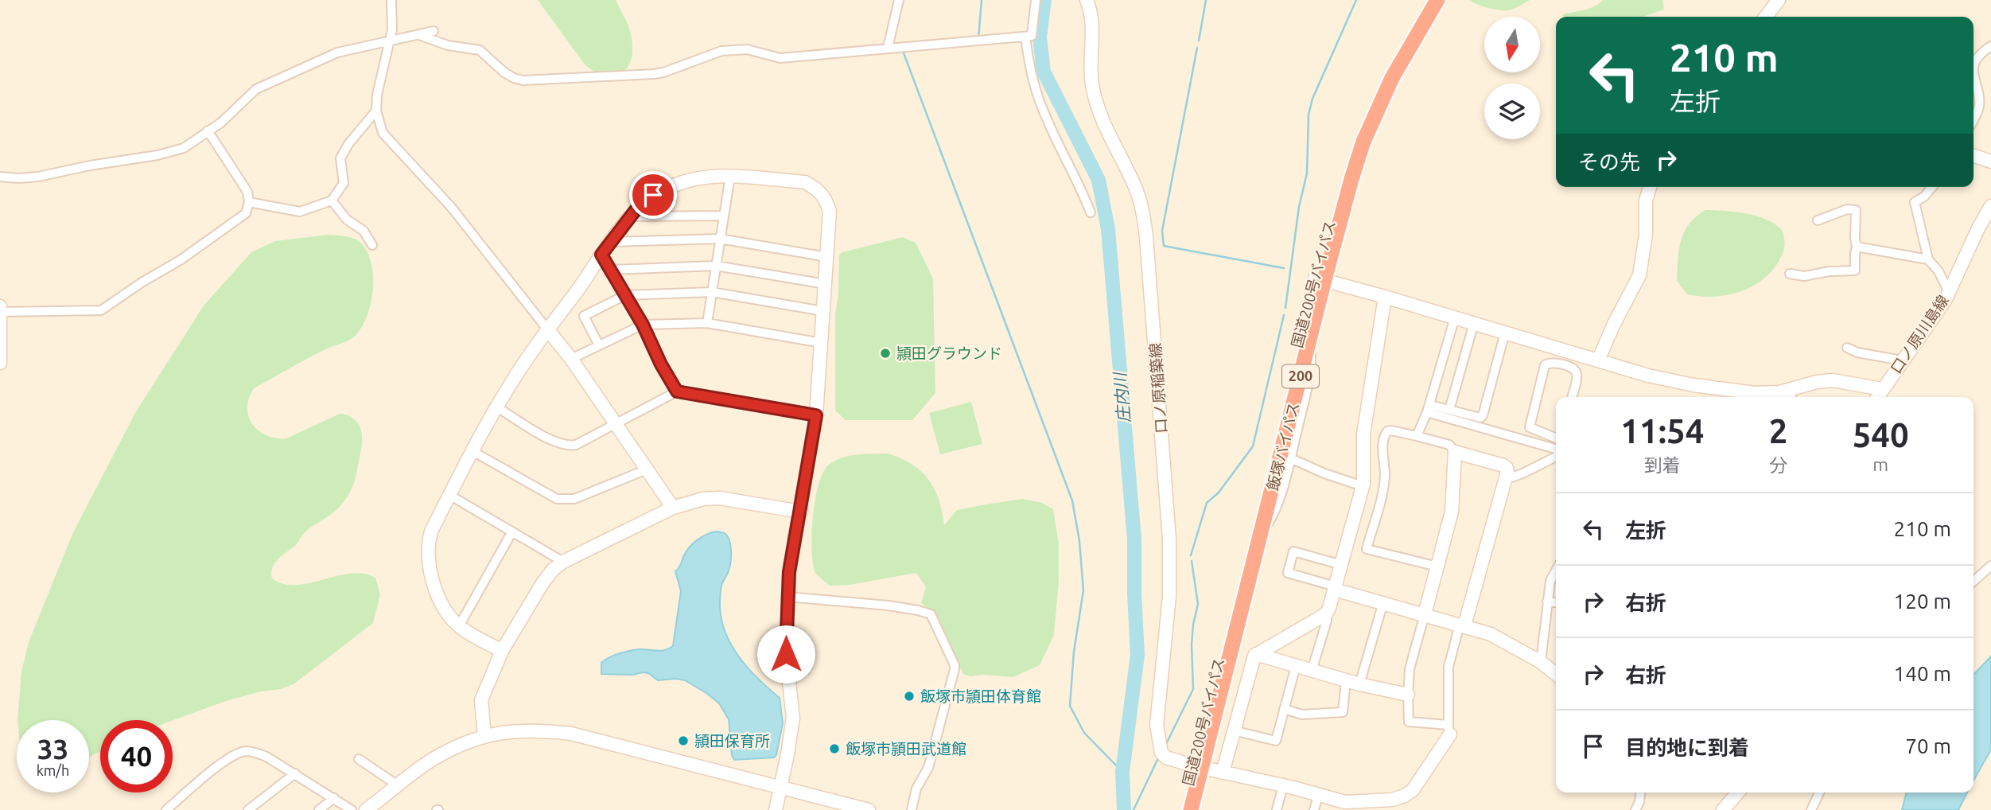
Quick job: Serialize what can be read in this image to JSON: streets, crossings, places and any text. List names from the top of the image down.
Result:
{
  "streets": {
    "highway": ["国道200号バイパス", "200", "飯塚バイパス"],
    "street": ["口ノ原川島線", "口ノ原稲築線"]
  },
  "crossings": [
    ["国道200号バイパス", "口ノ原稲築線"],
    ["国道200号バイパス", "飯塚バイパス"],
    ["口ノ原稲築線", "飯塚バイパス"]
  ],
  "water": ["庄内川"],
  "places": [
    "頴田グラウンド",
    "飯塚市頴田体育館",
    "頴田保育所",
    "飯塚市頴田武道館"
  ],
  "north": "bottom",
  "page": {
    "turn": ["210 m", "左折"],
    "then": "その先",
    "eta": [
      "11:54",
      "到着",
      "2",
      "分",
      "540",
      "m"
    ],
    "list": [
      {
        "name": "左折",
        "value": "210 m"
      },
      {
        "name": "右折",
        "value": "120 m"
      },
      {
        "name": "右折",
        "value": "140 m"
      },
      {
        "name": "目的地に到着",
        "value": "70 m"
      }
    ],
    "speed": "33 km/h",
    "limit": "40"
  }
}
